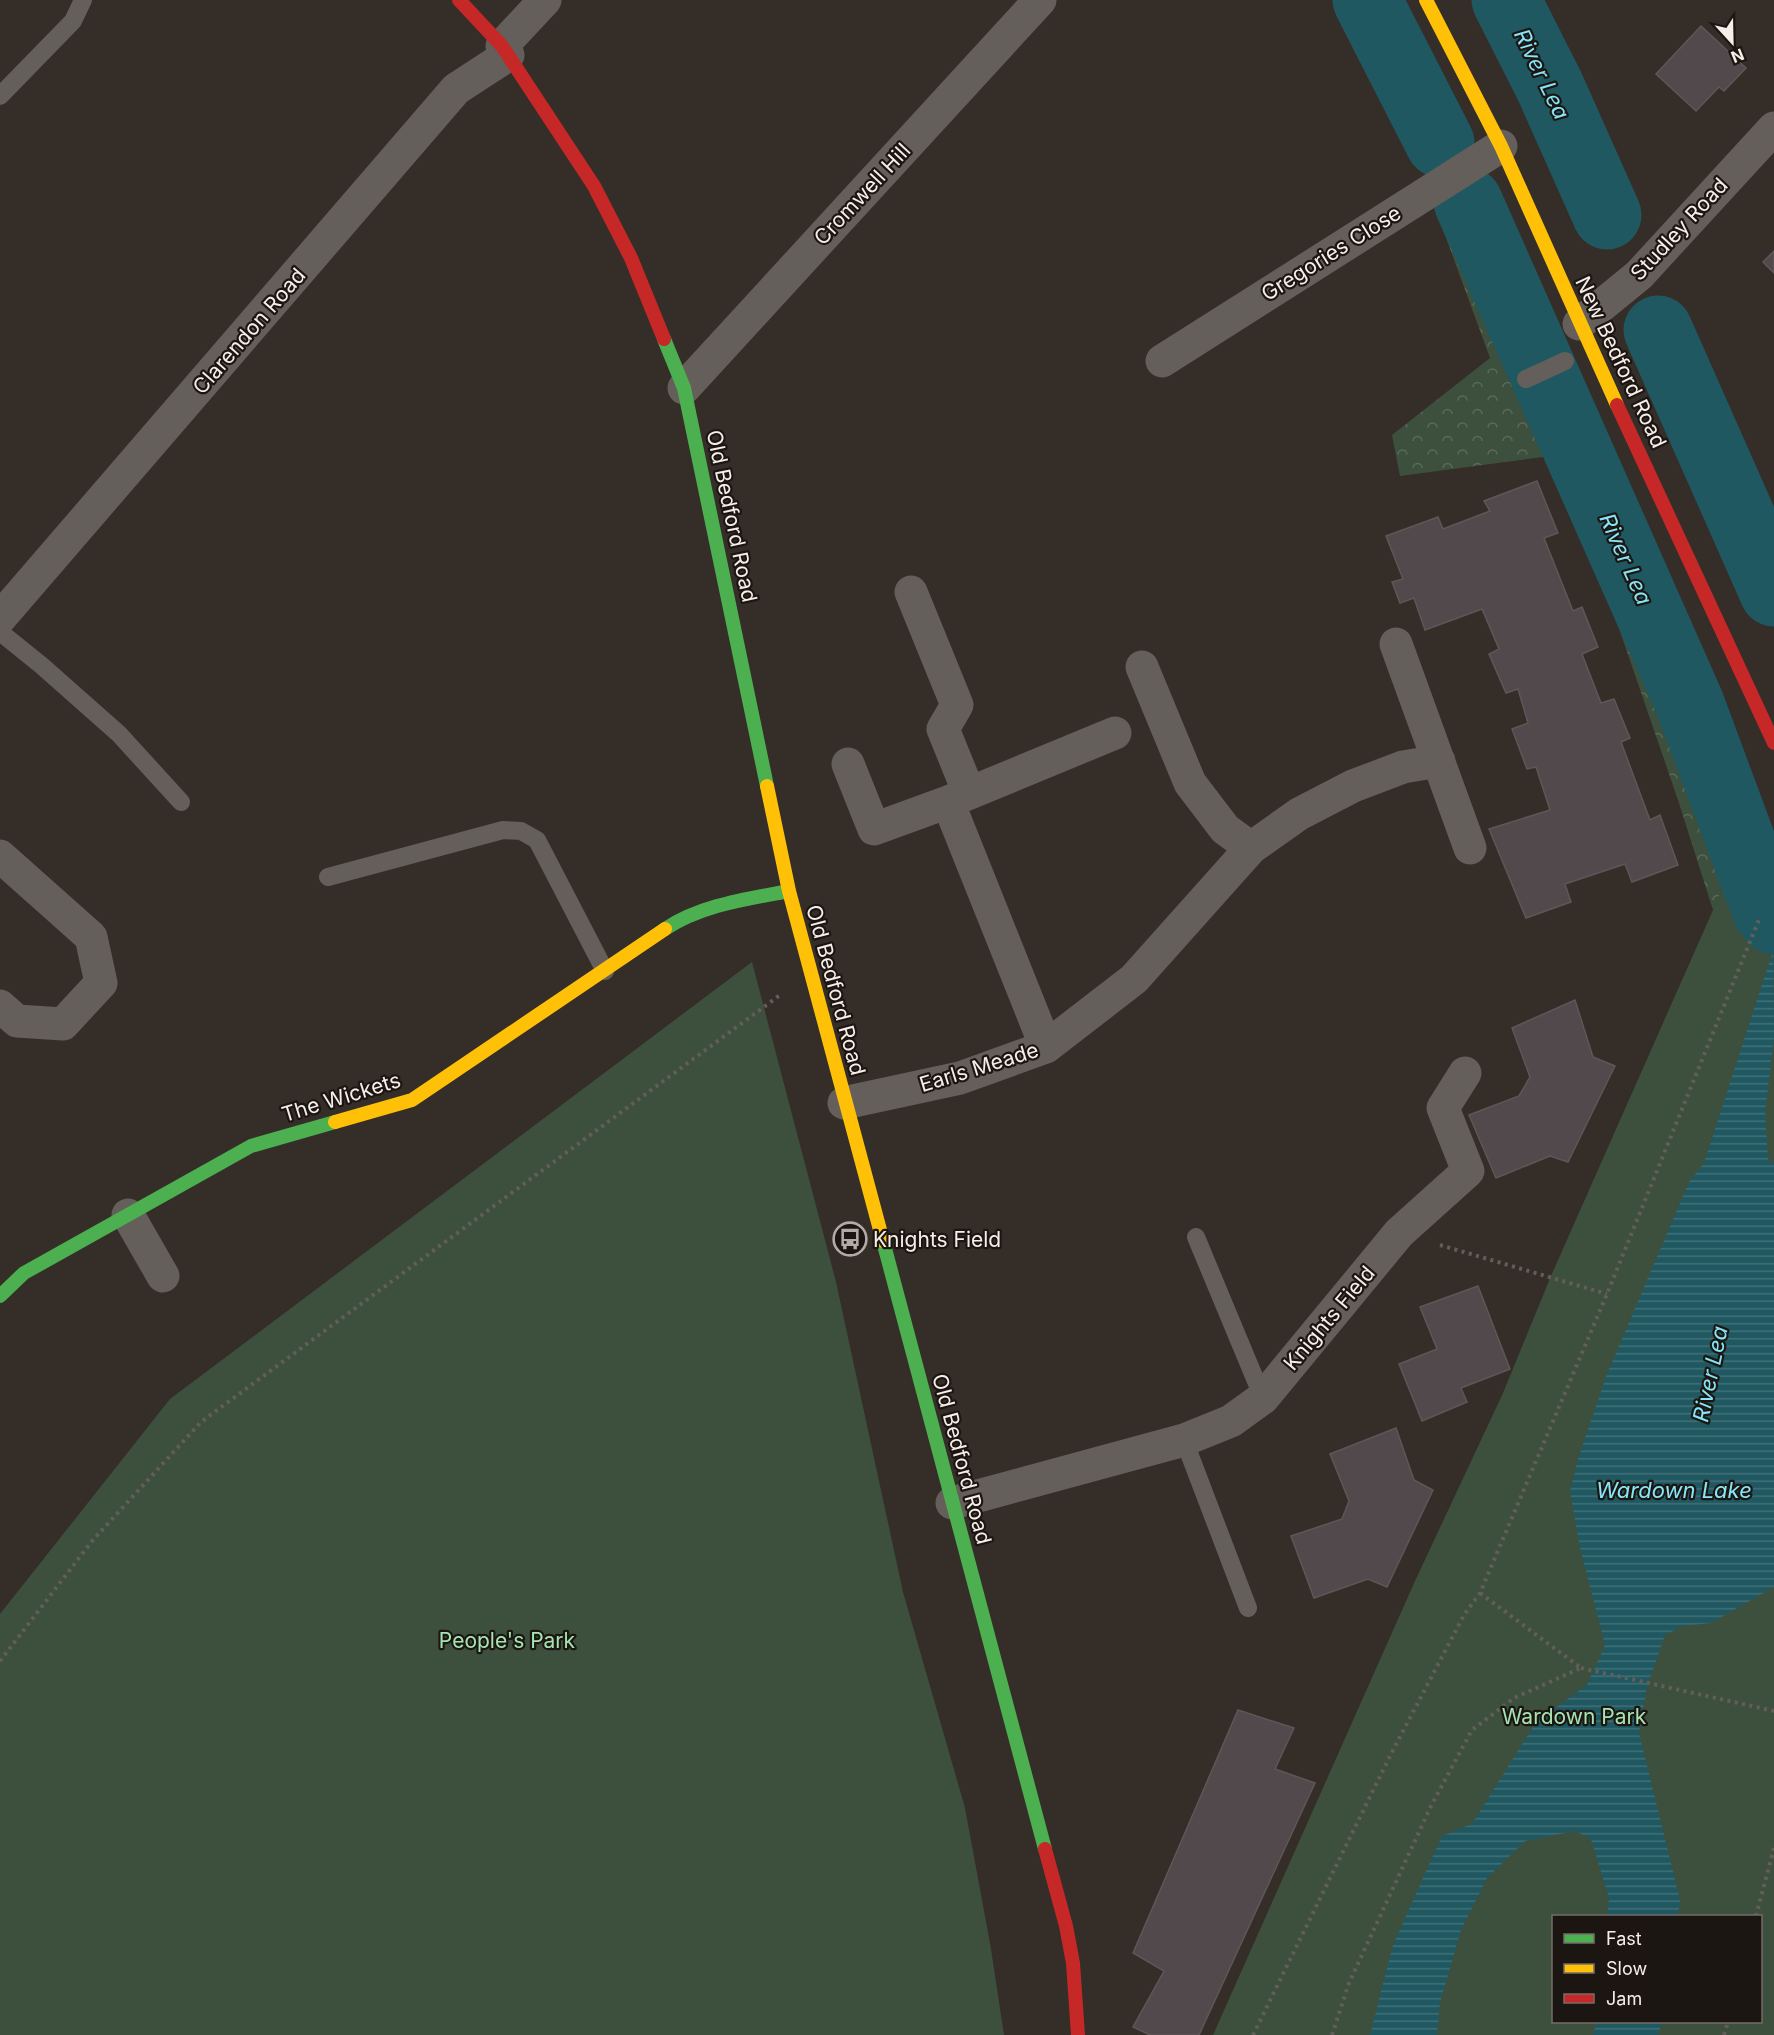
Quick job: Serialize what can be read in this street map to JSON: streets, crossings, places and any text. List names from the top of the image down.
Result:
{
  "streets": {
    "main road": ["New Bedford Road", "Old Bedford Road", "The Wickets"],
    "street": [
      "Cromwell Hill",
      "Studley Road",
      "Gregories Close",
      "Clarendon Road",
      "Earls Meade",
      "Knights Field"
    ]
  },
  "crossings": [
    ["Cromwell Hill", "Old Bedford Road"],
    ["Studley Road", "New Bedford Road"],
    ["Gregories Close", "New Bedford Road"],
    ["Clarendon Road", "Old Bedford Road"],
    ["Old Bedford Road", "Earls Meade"],
    ["Old Bedford Road", "The Wickets"],
    ["Old Bedford Road", "Knights Field"]
  ],
  "water": ["River Lea", "Wardown Lake"],
  "parks": ["People's Park", "Wardown Park"],
  "places": {
    "bus stop": ["Knights Field"]
  },
  "legend": ["Fast", "Slow", "Jam"],
  "north": "bottom"
}
